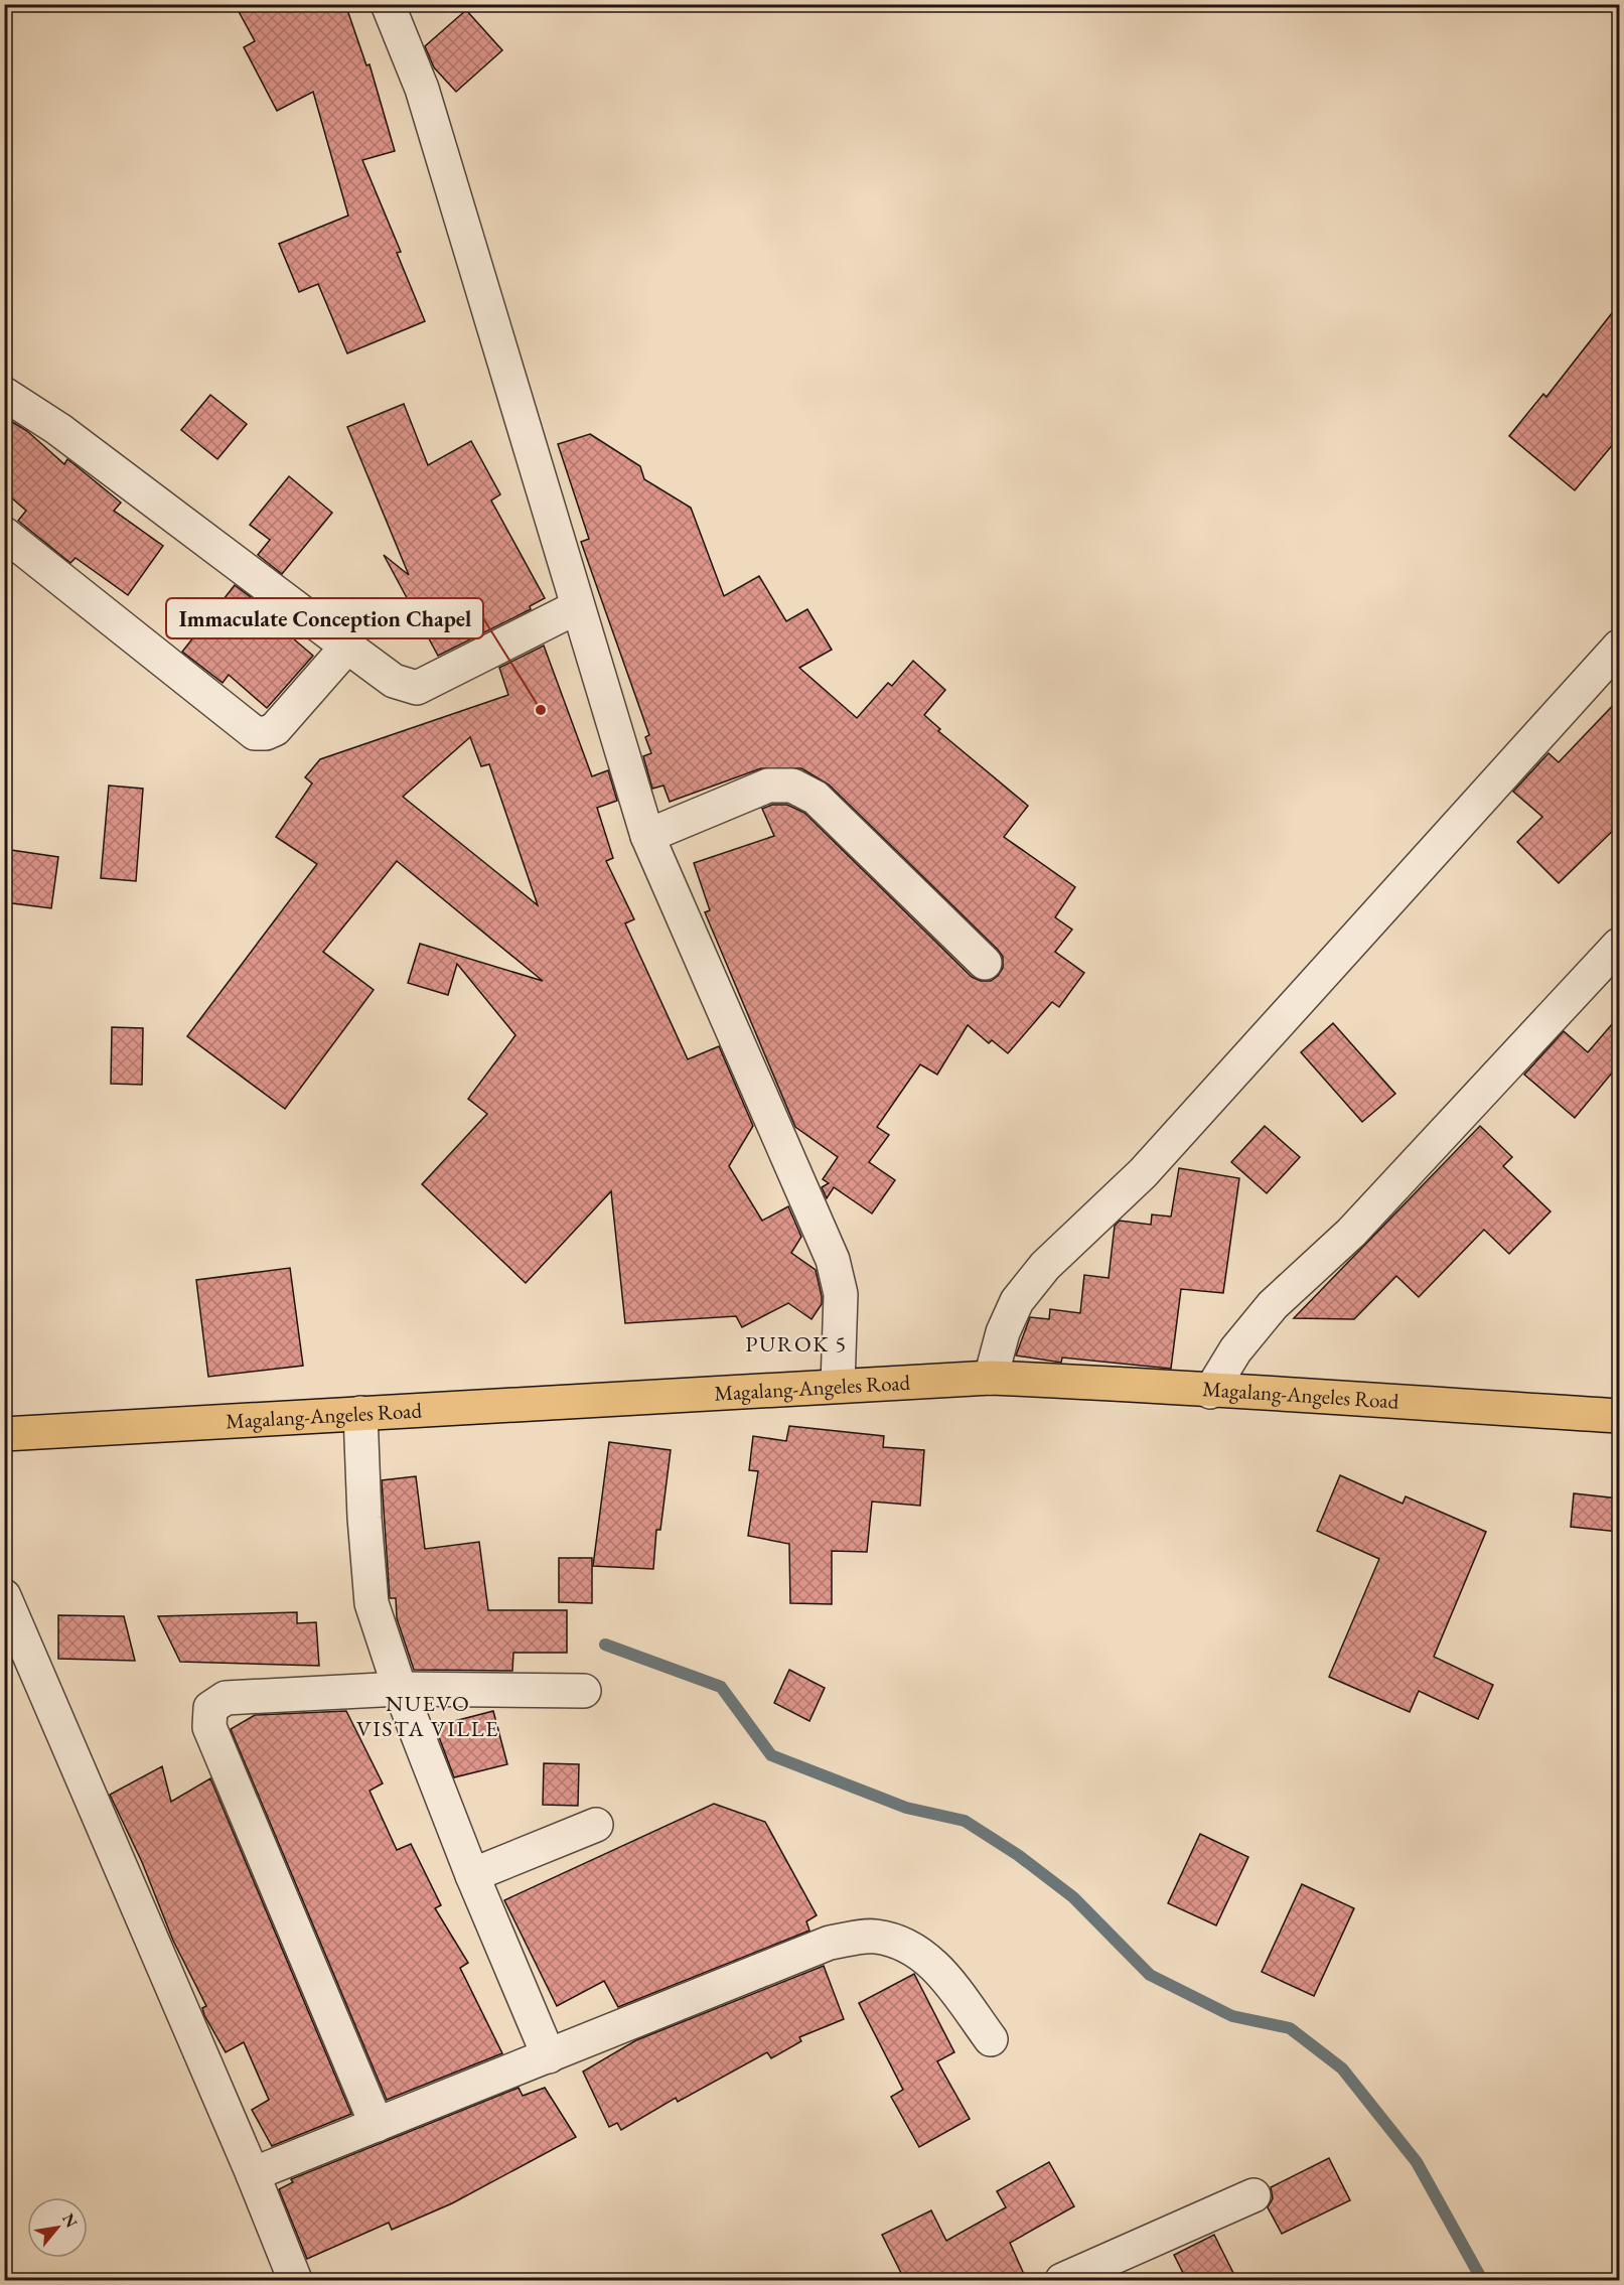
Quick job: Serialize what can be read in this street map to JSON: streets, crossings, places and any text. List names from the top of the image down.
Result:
{
  "streets": {
    "main road": ["Magalang-Angeles Road"]
  },
  "districts": ["PUROK 5", "NUEVO VISTA VILLE"],
  "places": ["Immaculate Conception Chapel"],
  "north": "top right"
}
